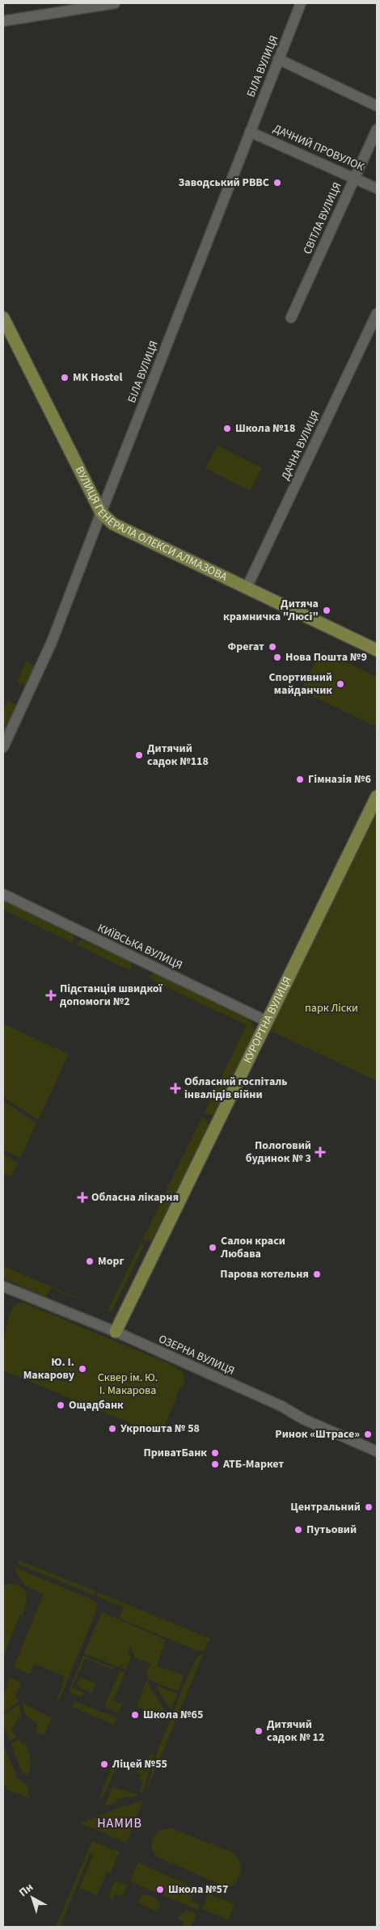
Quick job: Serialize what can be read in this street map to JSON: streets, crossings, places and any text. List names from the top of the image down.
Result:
{
  "streets": {
    "main road": ["ВУЛИЦЯ ГЕНЕРАЛА ОЛЕКСИ АЛМАЗОВА", "КУРОРТНА ВУЛИЦЯ"],
    "street": [
      "БІЛА ВУЛИЦЯ",
      "ДАЧНИЙ ПРОВУЛОК",
      "СВІТЛА ВУЛИЦЯ",
      "ДАЧНА ВУЛИЦЯ",
      "КИЇВСЬКА ВУЛИЦЯ",
      "ОЗЕРНА ВУЛИЦЯ"
    ]
  },
  "crossings": [
    ["БІЛА ВУЛИЦЯ", "ДАЧНИЙ ПРОВУЛОК"],
    ["БІЛА ВУЛИЦЯ", "ВУЛИЦЯ ГЕНЕРАЛА ОЛЕКСИ АЛМАЗОВА"],
    ["ДАЧНИЙ ПРОВУЛОК", "СВІТЛА ВУЛИЦЯ"],
    ["ДАЧНА ВУЛИЦЯ", "ВУЛИЦЯ ГЕНЕРАЛА ОЛЕКСИ АЛМАЗОВА"],
    ["КИЇВСЬКА ВУЛИЦЯ", "КУРОРТНА ВУЛИЦЯ"],
    ["КУРОРТНА ВУЛИЦЯ", "ОЗЕРНА ВУЛИЦЯ"]
  ],
  "districts": ["НАМИВ"],
  "parks": ["парк Ліски", "Сквер ім. Ю. І. Макарова"],
  "places": {
    "other": [
      "Заводський РВВС",
      "MK Hostel",
      "Школа №18",
      "Дитяча крамничка \"Люсі\"",
      "Фрегат",
      "Нова Пошта №9",
      "Спортивний майданчик",
      "Дитячий садок №118",
      "Гімназія №6",
      "Салон краси Любава",
      "Морг",
      "Парова котельня",
      "Ю. І. Макарову",
      "Ощадбанк",
      "Укрпошта № 58",
      "Ринок «Штрасе»",
      "ПриватБанк",
      "АТБ-Маркет",
      "Центральний",
      "Путьовий",
      "Школа №65",
      "Дитячий садок № 12",
      "Ліцей №55",
      "Школа №57"
    ],
    "health": [
      "Підстанція швидкої допомоги №2",
      "Обласний госпіталь інвалідів війни",
      "Пологовий будинок № 3",
      "Обласна лікарня"
    ]
  },
  "north": "top left"
}
